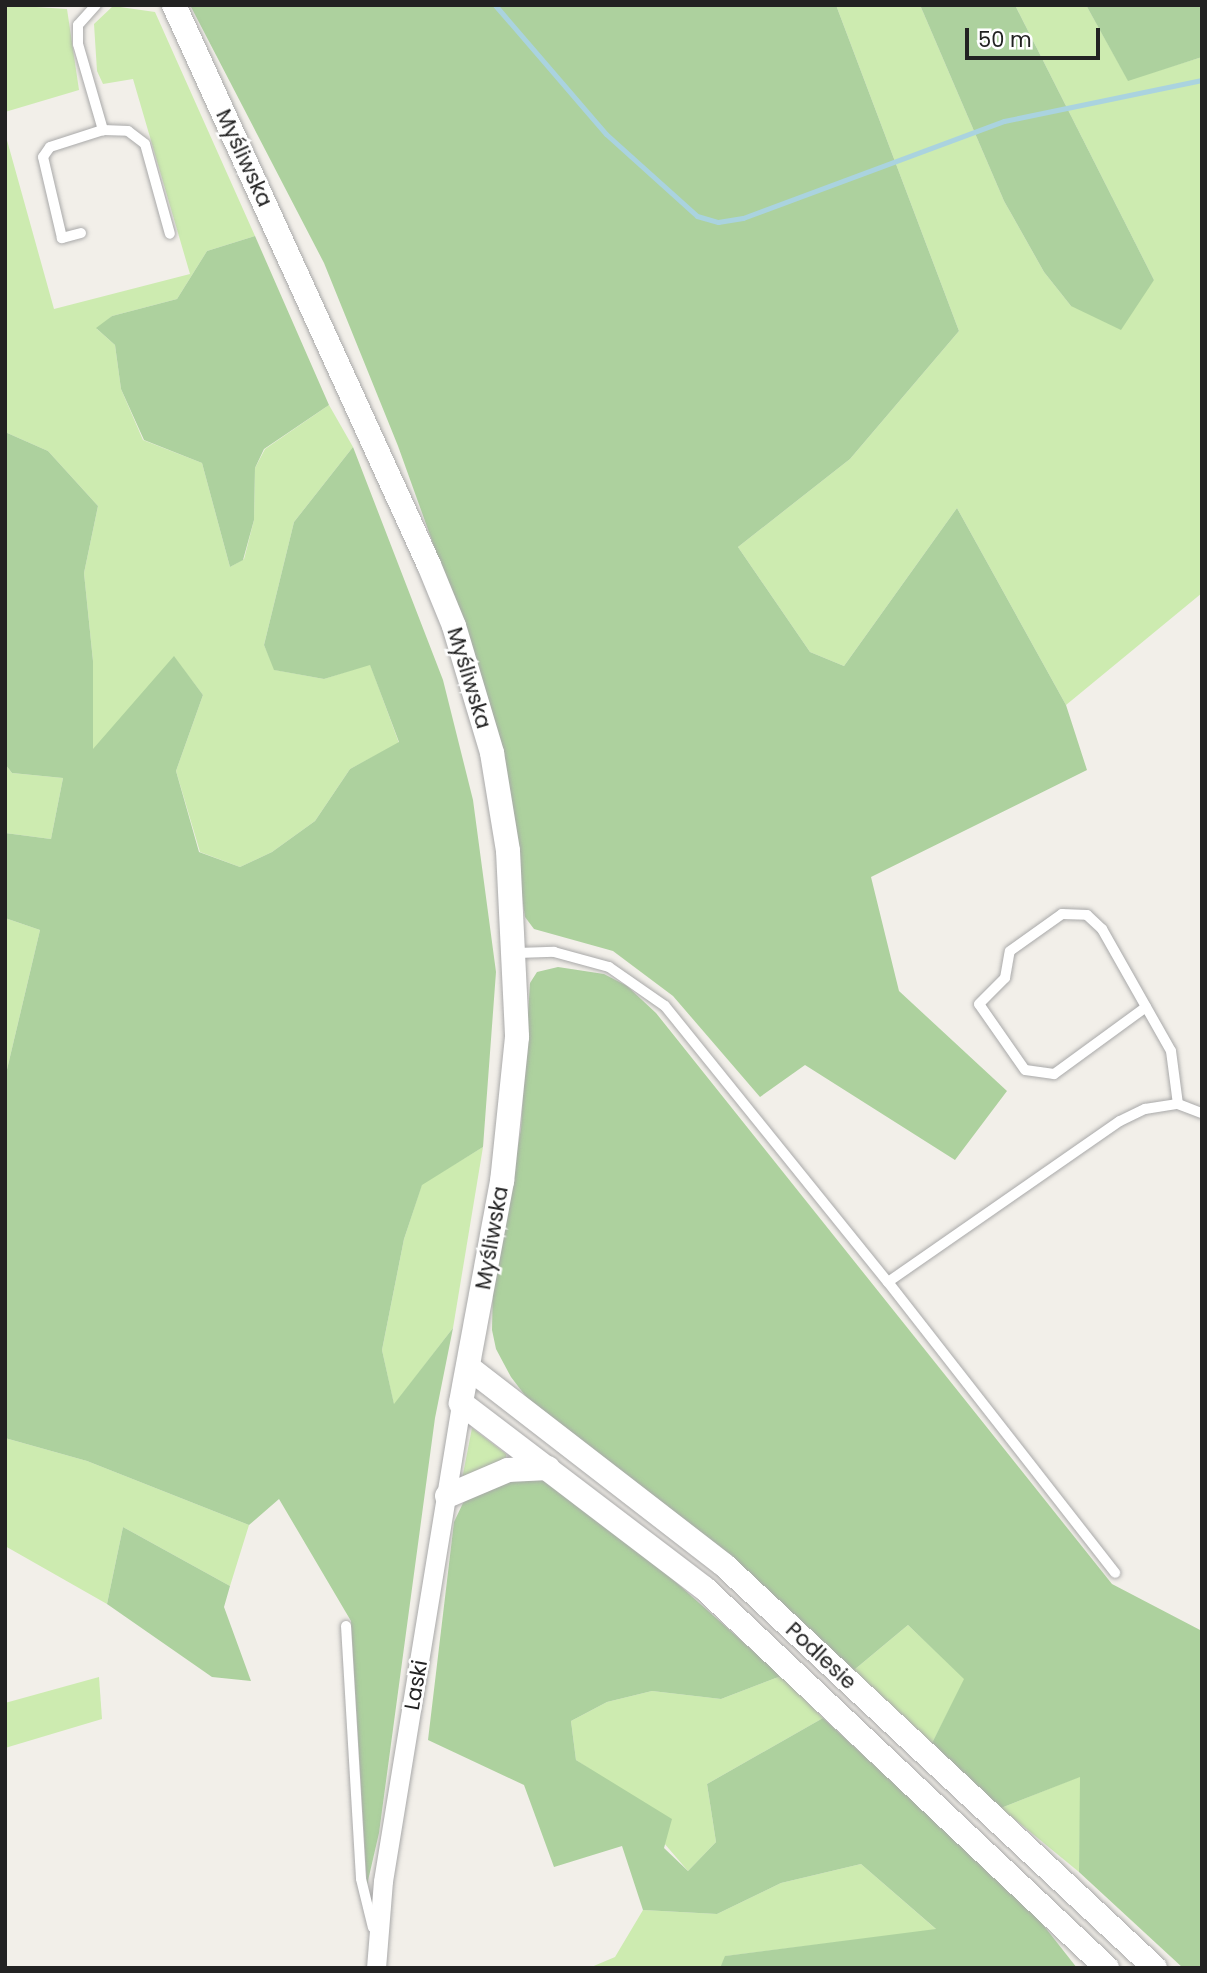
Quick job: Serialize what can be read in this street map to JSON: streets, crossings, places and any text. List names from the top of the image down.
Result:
{
  "streets": {
    "street": ["Myśliwska", "Podlesie", "Laski"]
  },
  "crossings": [
    ["Myśliwska", "Podlesie"],
    ["Myśliwska", "Laski"],
    ["Podlesie", "Laski"]
  ],
  "scale_bar": "50 m"
}
